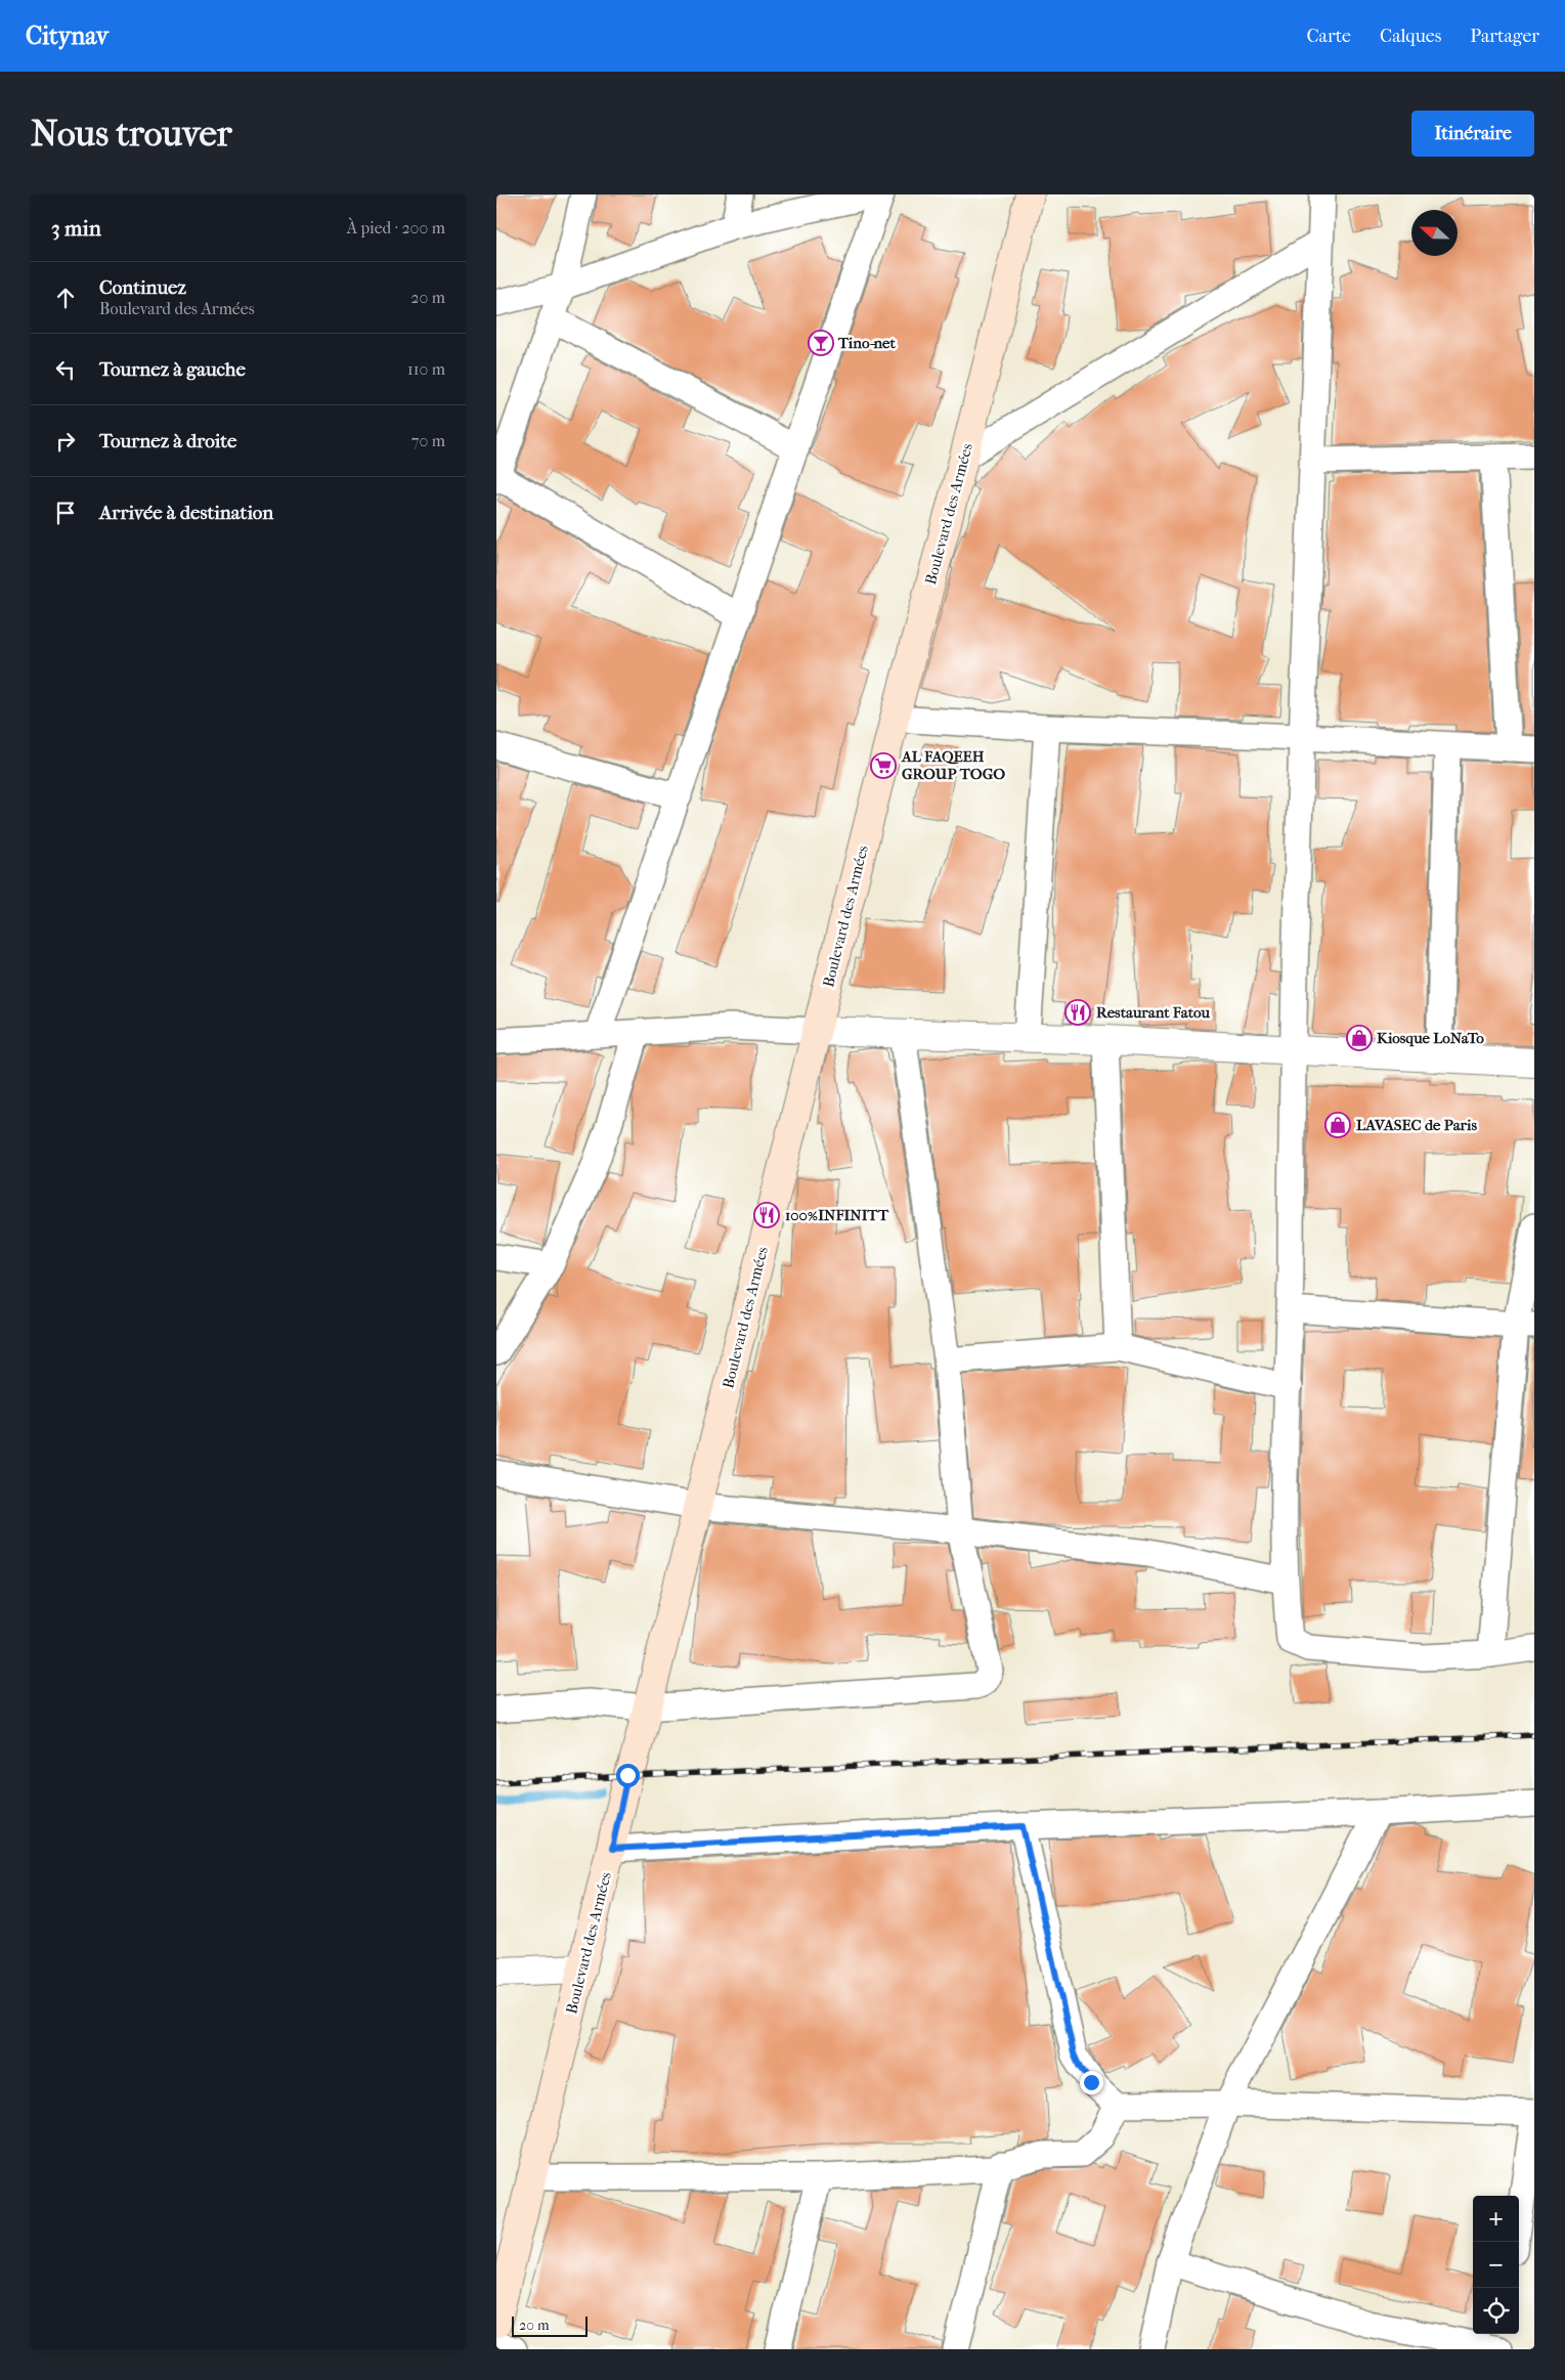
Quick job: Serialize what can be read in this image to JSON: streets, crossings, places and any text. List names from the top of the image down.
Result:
{
  "streets": {
    "main road": ["Boulevard des Armées"]
  },
  "places": {
    "bar": ["Tino-net"],
    "supermarket": ["AL FAQEEH GROUP TOGO"],
    "restaurant": ["Restaurant Fatou", "100%INFINITT"],
    "shop": ["Kiosque LoNaTo", "LAVASEC de Paris"]
  },
  "scale_bar": "20 m",
  "north": "left",
  "page": {
    "header": "Citynav",
    "nav": ["Carte", "Calques", "Partager"],
    "buttons": "Itinéraire",
    "title": "Nous trouver",
    "heading": ["3 min", "À pied · 200 m"],
    "list": [
      ["Continuez", "Boulevard des Armées", "20 m"],
      ["Tournez à gauche", "110 m"],
      ["Tournez à droite", "70 m"],
      "Arrivée à destination"
    ],
    "map_buttons": ["+", "−"],
    "scale": "20 m"
  }
}
